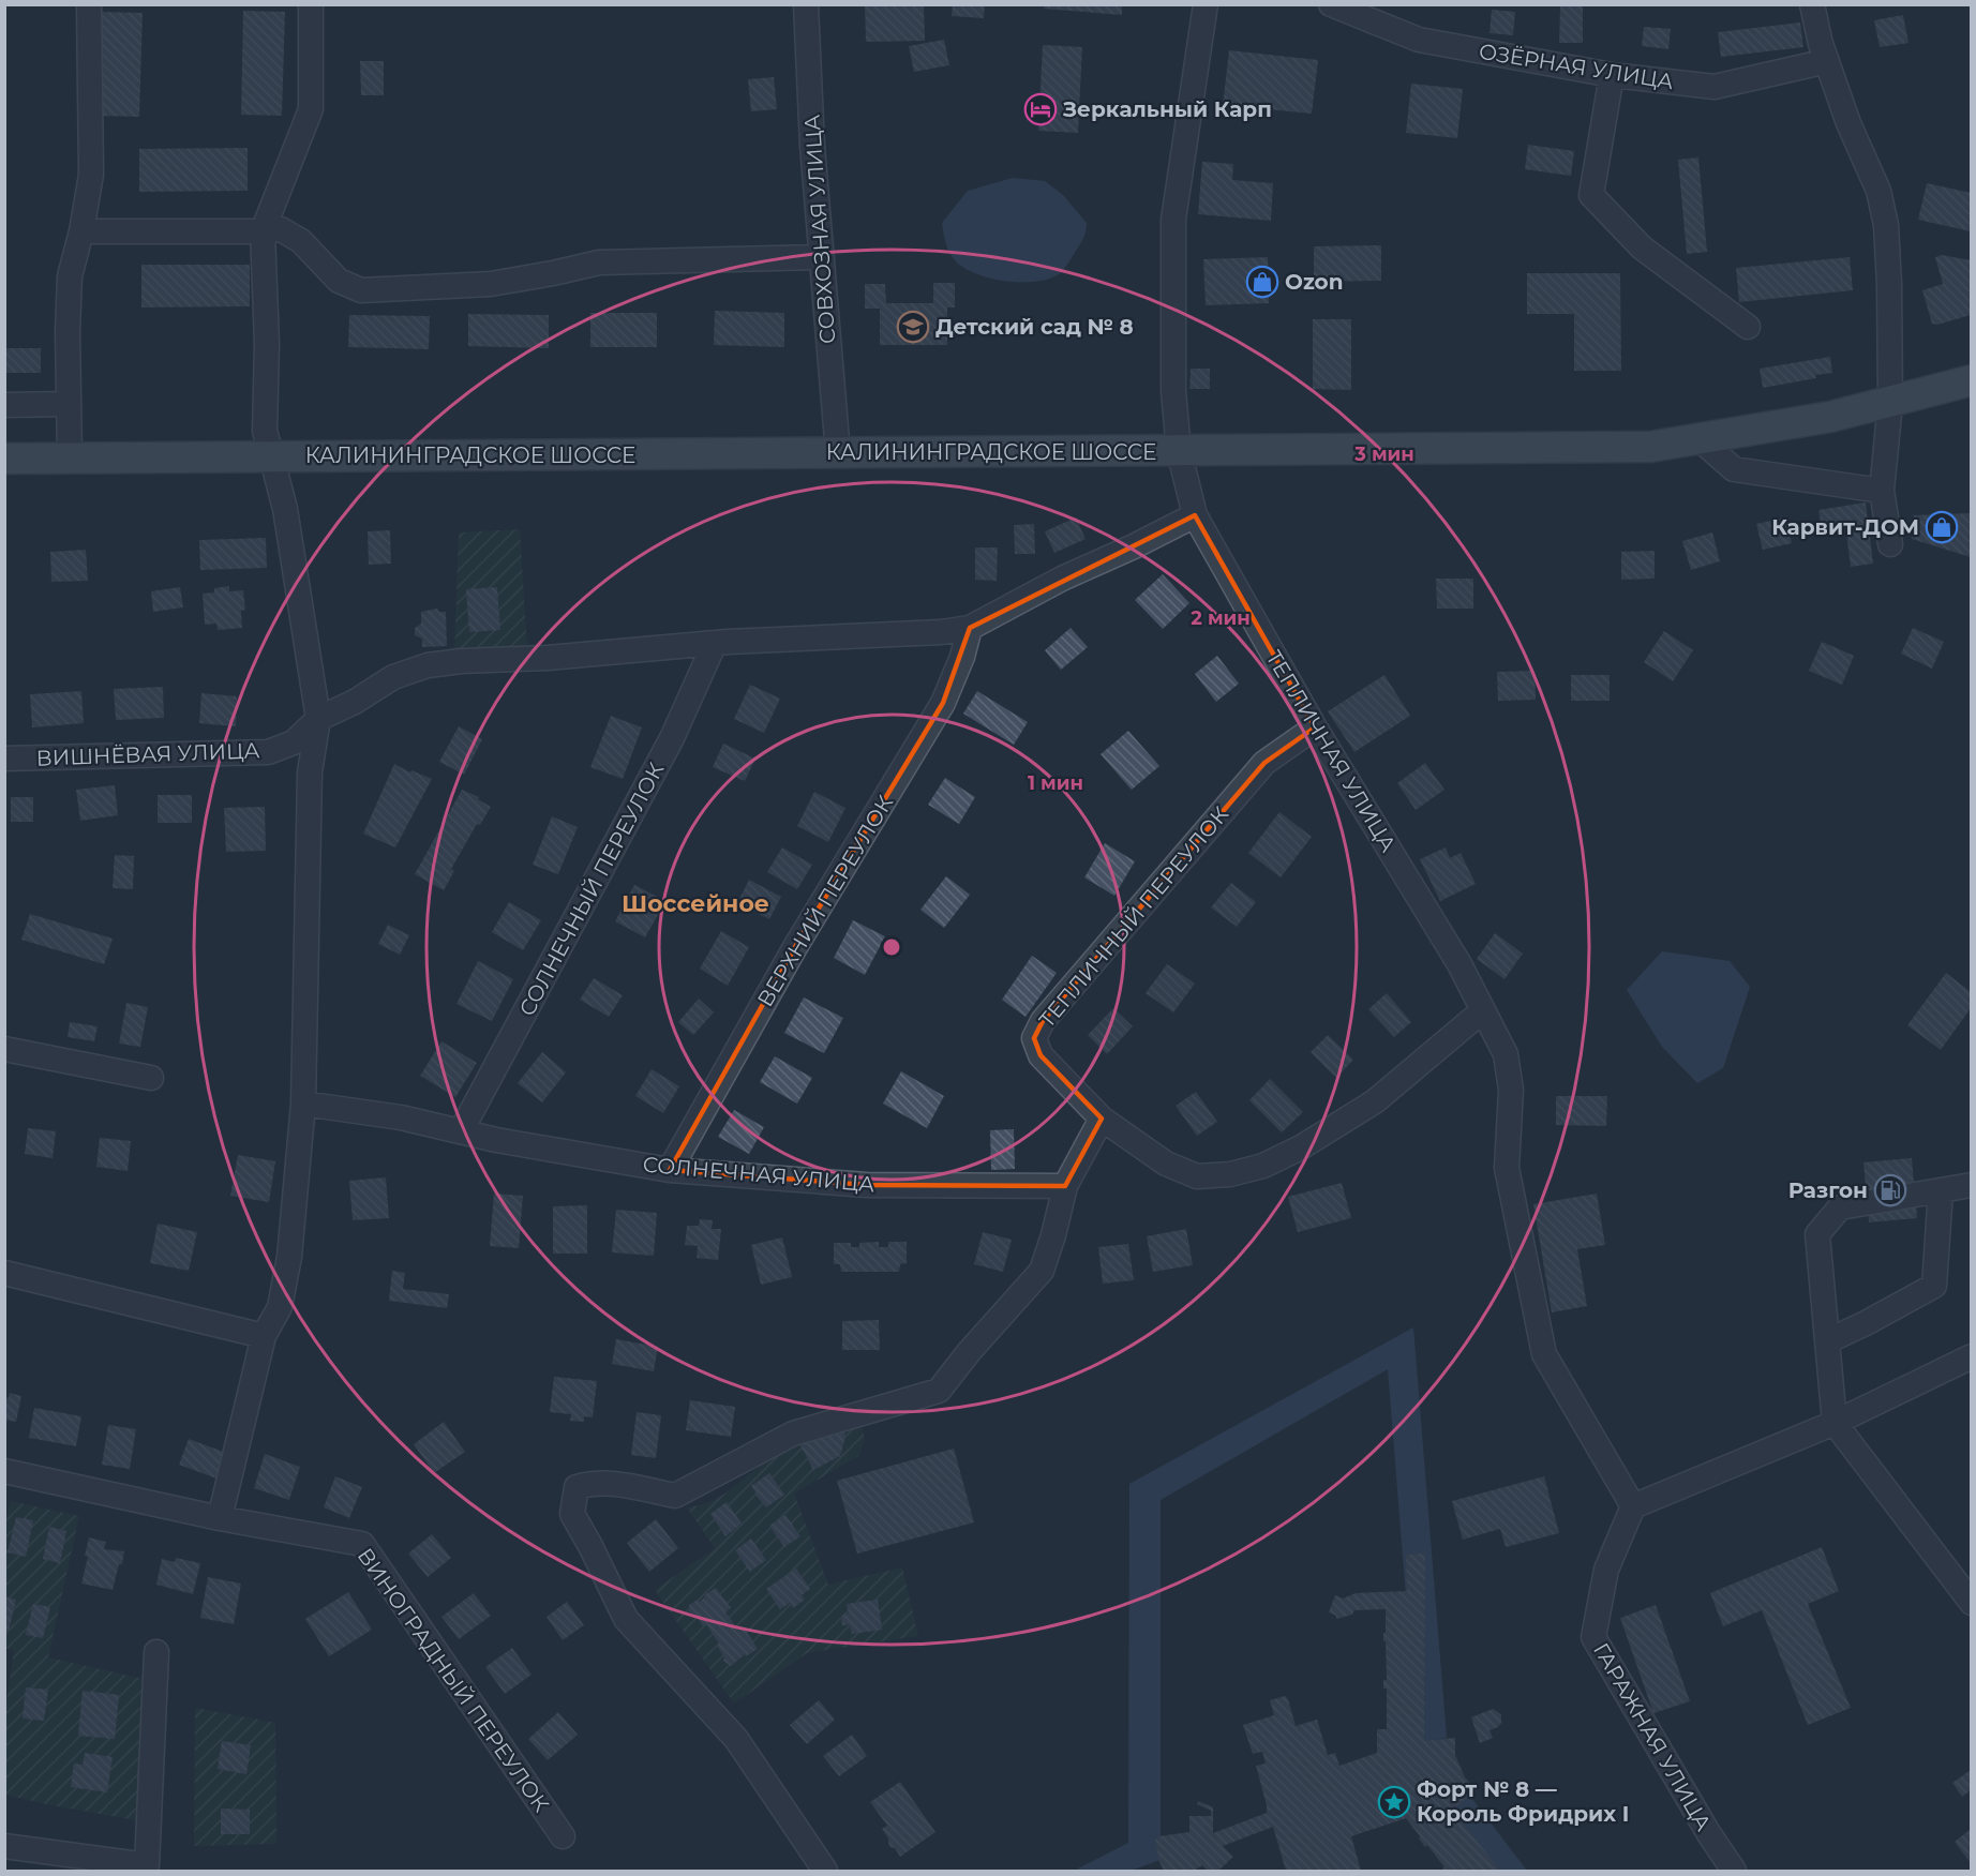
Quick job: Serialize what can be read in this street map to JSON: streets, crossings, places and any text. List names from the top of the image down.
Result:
{
  "streets": {
    "main road": ["КАЛИНИНГРАДСКОЕ ШОССЕ"],
    "street": [
      "ОЗЁРНАЯ УЛИЦА",
      "СОВХОЗНАЯ УЛИЦА",
      "ТЕПЛИЧНАЯ УЛИЦА",
      "ВИШНЁВАЯ УЛИЦА",
      "СОЛНЕЧНЫЙ ПЕРЕУЛОК",
      "ВЕРХНИЙ ПЕРЕУЛОК",
      "ТЕПЛИЧНЫЙ ПЕРЕУЛОК",
      "СОЛНЕЧНАЯ УЛИЦА",
      "ВИНОГРАДНЫЙ ПЕРЕУЛОК",
      "ГАРАЖНАЯ УЛИЦА"
    ]
  },
  "crossings": [
    ["СОВХОЗНАЯ УЛИЦА", "КАЛИНИНГРАДСКОЕ ШОССЕ"],
    ["КАЛИНИНГРАДСКОЕ ШОССЕ", "ТЕПЛИЧНАЯ УЛИЦА"],
    ["ТЕПЛИЧНАЯ УЛИЦА", "ВИШНЁВАЯ УЛИЦА"],
    ["ТЕПЛИЧНАЯ УЛИЦА", "ТЕПЛИЧНЫЙ ПЕРЕУЛОК"],
    ["ТЕПЛИЧНАЯ УЛИЦА", "ГАРАЖНАЯ УЛИЦА"],
    ["ВИШНЁВАЯ УЛИЦА", "СОЛНЕЧНЫЙ ПЕРЕУЛОК"],
    ["ВИШНЁВАЯ УЛИЦА", "ВЕРХНИЙ ПЕРЕУЛОК"],
    ["СОЛНЕЧНЫЙ ПЕРЕУЛОК", "СОЛНЕЧНАЯ УЛИЦА"],
    ["ВЕРХНИЙ ПЕРЕУЛОК", "СОЛНЕЧНАЯ УЛИЦА"]
  ],
  "districts": ["Шоссейное"],
  "places": {
    "hotel": ["Зеркальный Карп"],
    "shop": ["Ozon", "Карвит-ДОМ"],
    "school or university": ["Детский сад № 8"],
    "fuel station": ["Разгон"],
    "place": ["Форт № 8 — Король Фридрих I"]
  },
  "rings": ["3 мин", "2 мин", "1 мин"]
}
